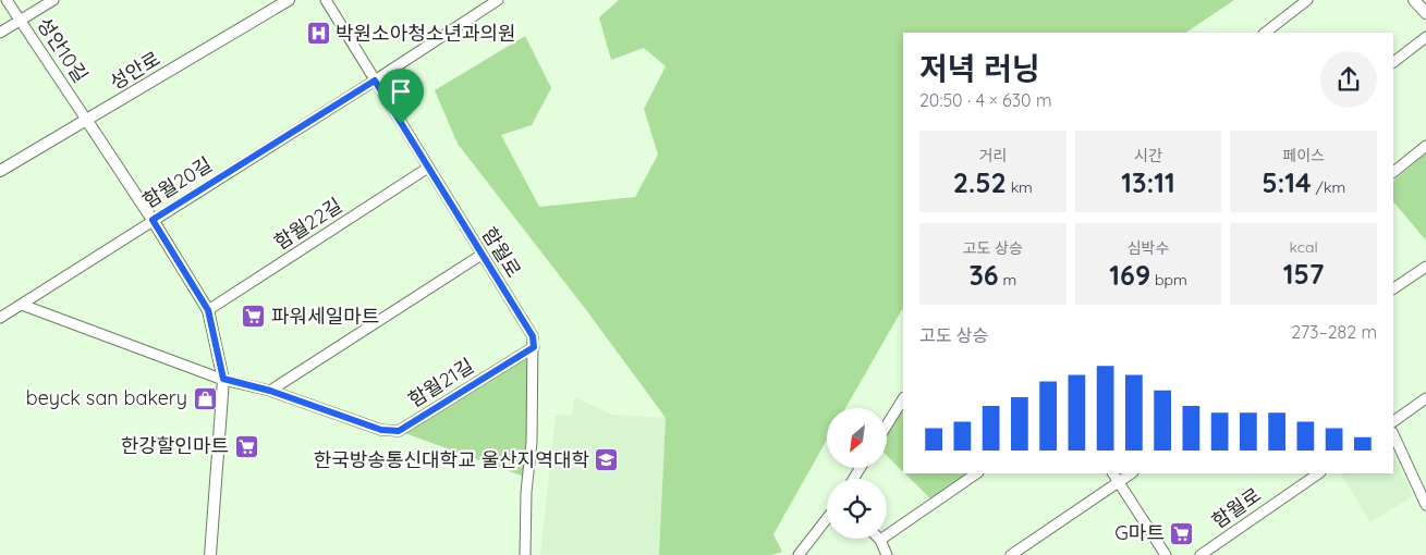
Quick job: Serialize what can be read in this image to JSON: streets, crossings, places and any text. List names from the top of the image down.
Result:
{
  "streets": {
    "street": [
      "성안10길",
      "성안로",
      "함월20길",
      "함월22길",
      "함월로",
      "함월21길"
    ]
  },
  "crossings": [
    ["성안10길", "성안로"],
    ["함월20길", "함월로"],
    ["함월20길", "함월21길"],
    ["함월22길", "함월로"],
    ["함월로", "함월21길"]
  ],
  "places": {
    "hospital": ["박원소아청소년과의원"],
    "supermarket": ["파워세일마트", "한강할인마트", "G마트"],
    "shop": ["beyck san bakery"],
    "school or university": ["한국방송통신대학교 울산지역대학"]
  },
  "north": "bottom left",
  "page": {
    "heading": ["저녁 러닝", "20:50 · 4 × 630 m"],
    "stats": [
      ["거리", "2.52 km"],
      ["시간", "13:11"],
      ["페이스", "5:14 /km"],
      ["고도 상승", "36 m"],
      ["심박수", "169 bpm"],
      ["kcal", "157"]
    ],
    "chart": ["고도 상승", "273–282 m"]
  }
}
